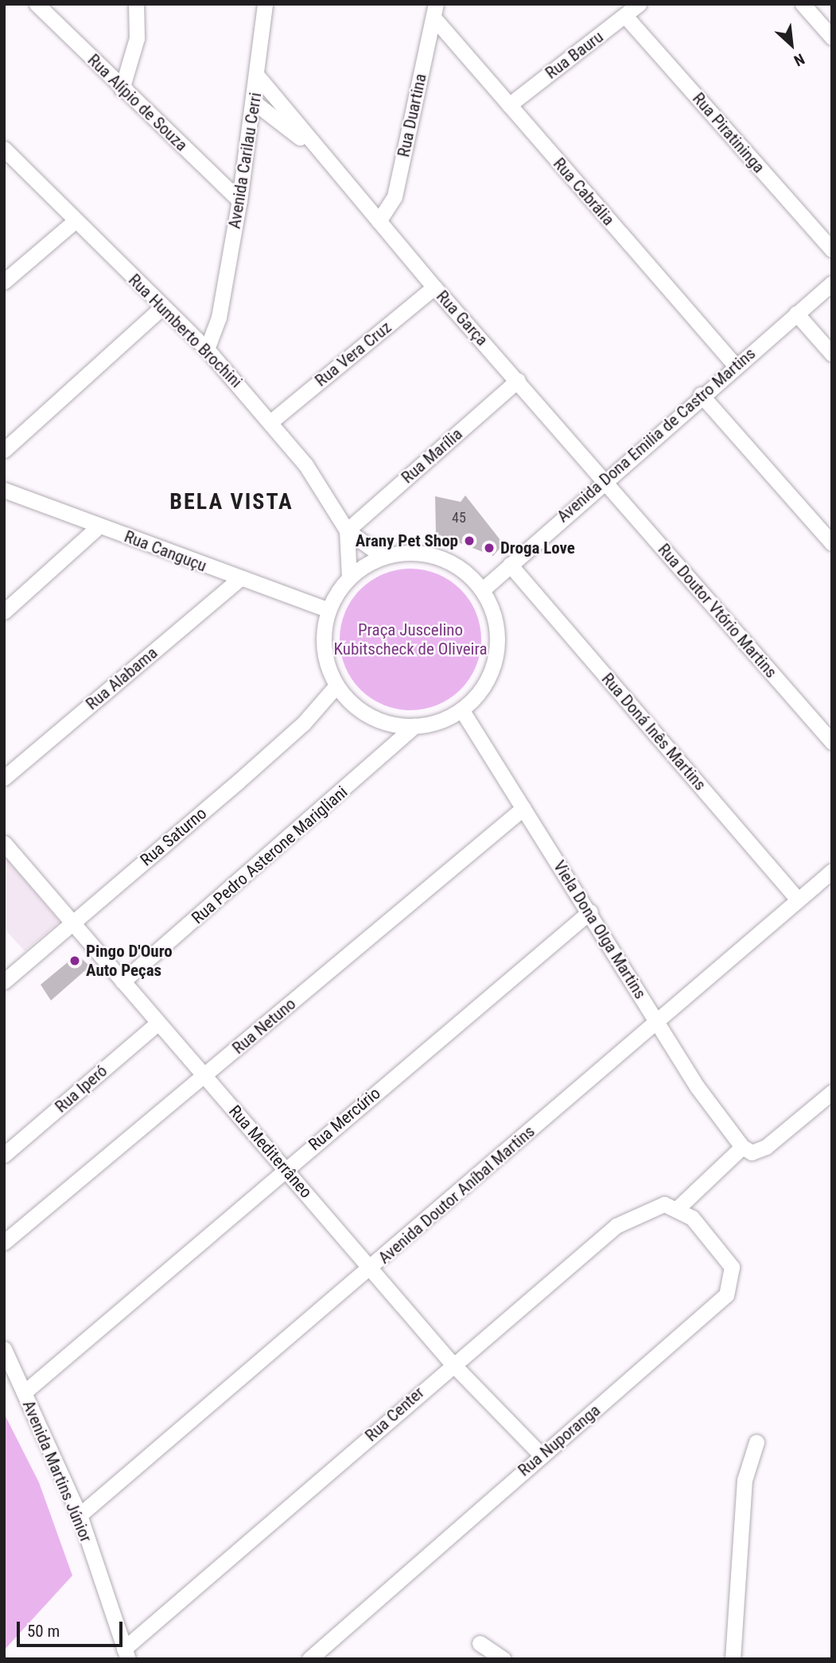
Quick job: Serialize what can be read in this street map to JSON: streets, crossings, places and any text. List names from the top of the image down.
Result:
{
  "streets": {
    "street": [
      "Rua Bauru",
      "Rua Alípio de Souza",
      "Rua Duartina",
      "Rua Piratininga",
      "Avenida Carilau Cerri",
      "Rua Cabrália",
      "Rua Garça",
      "Rua Humberto Brochini",
      "Rua Vera Cruz",
      "Avenida Dona Emilia de Castro Martins",
      "Rua Marília",
      "Rua Canguçu",
      "Rua Doutor Vtório Martins",
      "Rua Alabama",
      "Rua Doná Inês Martins",
      "Rua Saturno",
      "Rua Pedro Asterone Marigliani",
      "Viela Dona Olga Martins",
      "Rua Netuno",
      "Rua Iperó",
      "Rua Mercúrio",
      "Rua Mediterrâneo",
      "Avenida Doutor Aníbal Martins",
      "Rua Center",
      "Rua Nuporanga",
      "Avenida Martins Júnior"
    ]
  },
  "crossings": [
    ["Rua Bauru", "Rua Piratininga"],
    ["Rua Bauru", "Rua Cabrália"],
    ["Rua Alípio de Souza", "Avenida Carilau Cerri"],
    ["Rua Duartina", "Rua Cabrália"],
    ["Rua Duartina", "Rua Garça"],
    ["Avenida Carilau Cerri", "Rua Garça"],
    ["Avenida Carilau Cerri", "Rua Humberto Brochini"],
    ["Rua Cabrália", "Avenida Dona Emilia de Castro Martins"],
    ["Rua Garça", "Rua Vera Cruz"],
    ["Rua Garça", "Avenida Dona Emilia de Castro Martins"],
    ["Rua Garça", "Rua Marília"],
    ["Rua Garça", "Rua Doutor Vtório Martins"],
    ["Rua Humberto Brochini", "Rua Vera Cruz"],
    ["Rua Humberto Brochini", "Avenida Dona Emilia de Castro Martins"],
    ["Rua Humberto Brochini", "Rua Marília"],
    ["Rua Humberto Brochini", "Rua Canguçu"],
    ["Rua Humberto Brochini", "Rua Saturno"],
    ["Rua Humberto Brochini", "Rua Pedro Asterone Marigliani"],
    ["Rua Humberto Brochini", "Viela Dona Olga Martins"],
    ["Avenida Dona Emilia de Castro Martins", "Rua Canguçu"],
    ["Avenida Dona Emilia de Castro Martins", "Rua Doutor Vtório Martins"],
    ["Avenida Dona Emilia de Castro Martins", "Rua Doná Inês Martins"],
    ["Avenida Dona Emilia de Castro Martins", "Rua Saturno"],
    ["Avenida Dona Emilia de Castro Martins", "Rua Pedro Asterone Marigliani"],
    ["Avenida Dona Emilia de Castro Martins", "Viela Dona Olga Martins"],
    ["Rua Canguçu", "Rua Alabama"],
    ["Rua Canguçu", "Rua Saturno"],
    ["Rua Canguçu", "Rua Pedro Asterone Marigliani"],
    ["Rua Canguçu", "Viela Dona Olga Martins"],
    ["Rua Doná Inês Martins", "Avenida Doutor Aníbal Martins"],
    ["Rua Saturno", "Rua Pedro Asterone Marigliani"],
    ["Rua Saturno", "Viela Dona Olga Martins"],
    ["Rua Saturno", "Rua Mediterrâneo"],
    ["Rua Pedro Asterone Marigliani", "Viela Dona Olga Martins"],
    ["Rua Pedro Asterone Marigliani", "Rua Mediterrâneo"],
    ["Viela Dona Olga Martins", "Rua Netuno"],
    ["Viela Dona Olga Martins", "Rua Mercúrio"],
    ["Viela Dona Olga Martins", "Avenida Doutor Aníbal Martins"],
    ["Rua Netuno", "Rua Mediterrâneo"],
    ["Rua Iperó", "Rua Mediterrâneo"],
    ["Rua Mercúrio", "Rua Mediterrâneo"],
    ["Rua Mercúrio", "Avenida Martins Júnior"],
    ["Rua Mediterrâneo", "Avenida Doutor Aníbal Martins"],
    ["Rua Mediterrâneo", "Rua Center"],
    ["Rua Mediterrâneo", "Rua Nuporanga"],
    ["Avenida Doutor Aníbal Martins", "Avenida Martins Júnior"],
    ["Rua Center", "Rua Nuporanga"],
    ["Rua Center", "Avenida Martins Júnior"]
  ],
  "districts": ["BELA VISTA"],
  "parks": ["Praça Juscelino Kubitscheck de Oliveira"],
  "places": ["Arany Pet Shop", "Droga Love", "Pingo D'Ouro Auto Peças"],
  "house_numbers": ["45"],
  "scale_bar": "50 m",
  "north": "bottom right"
}
